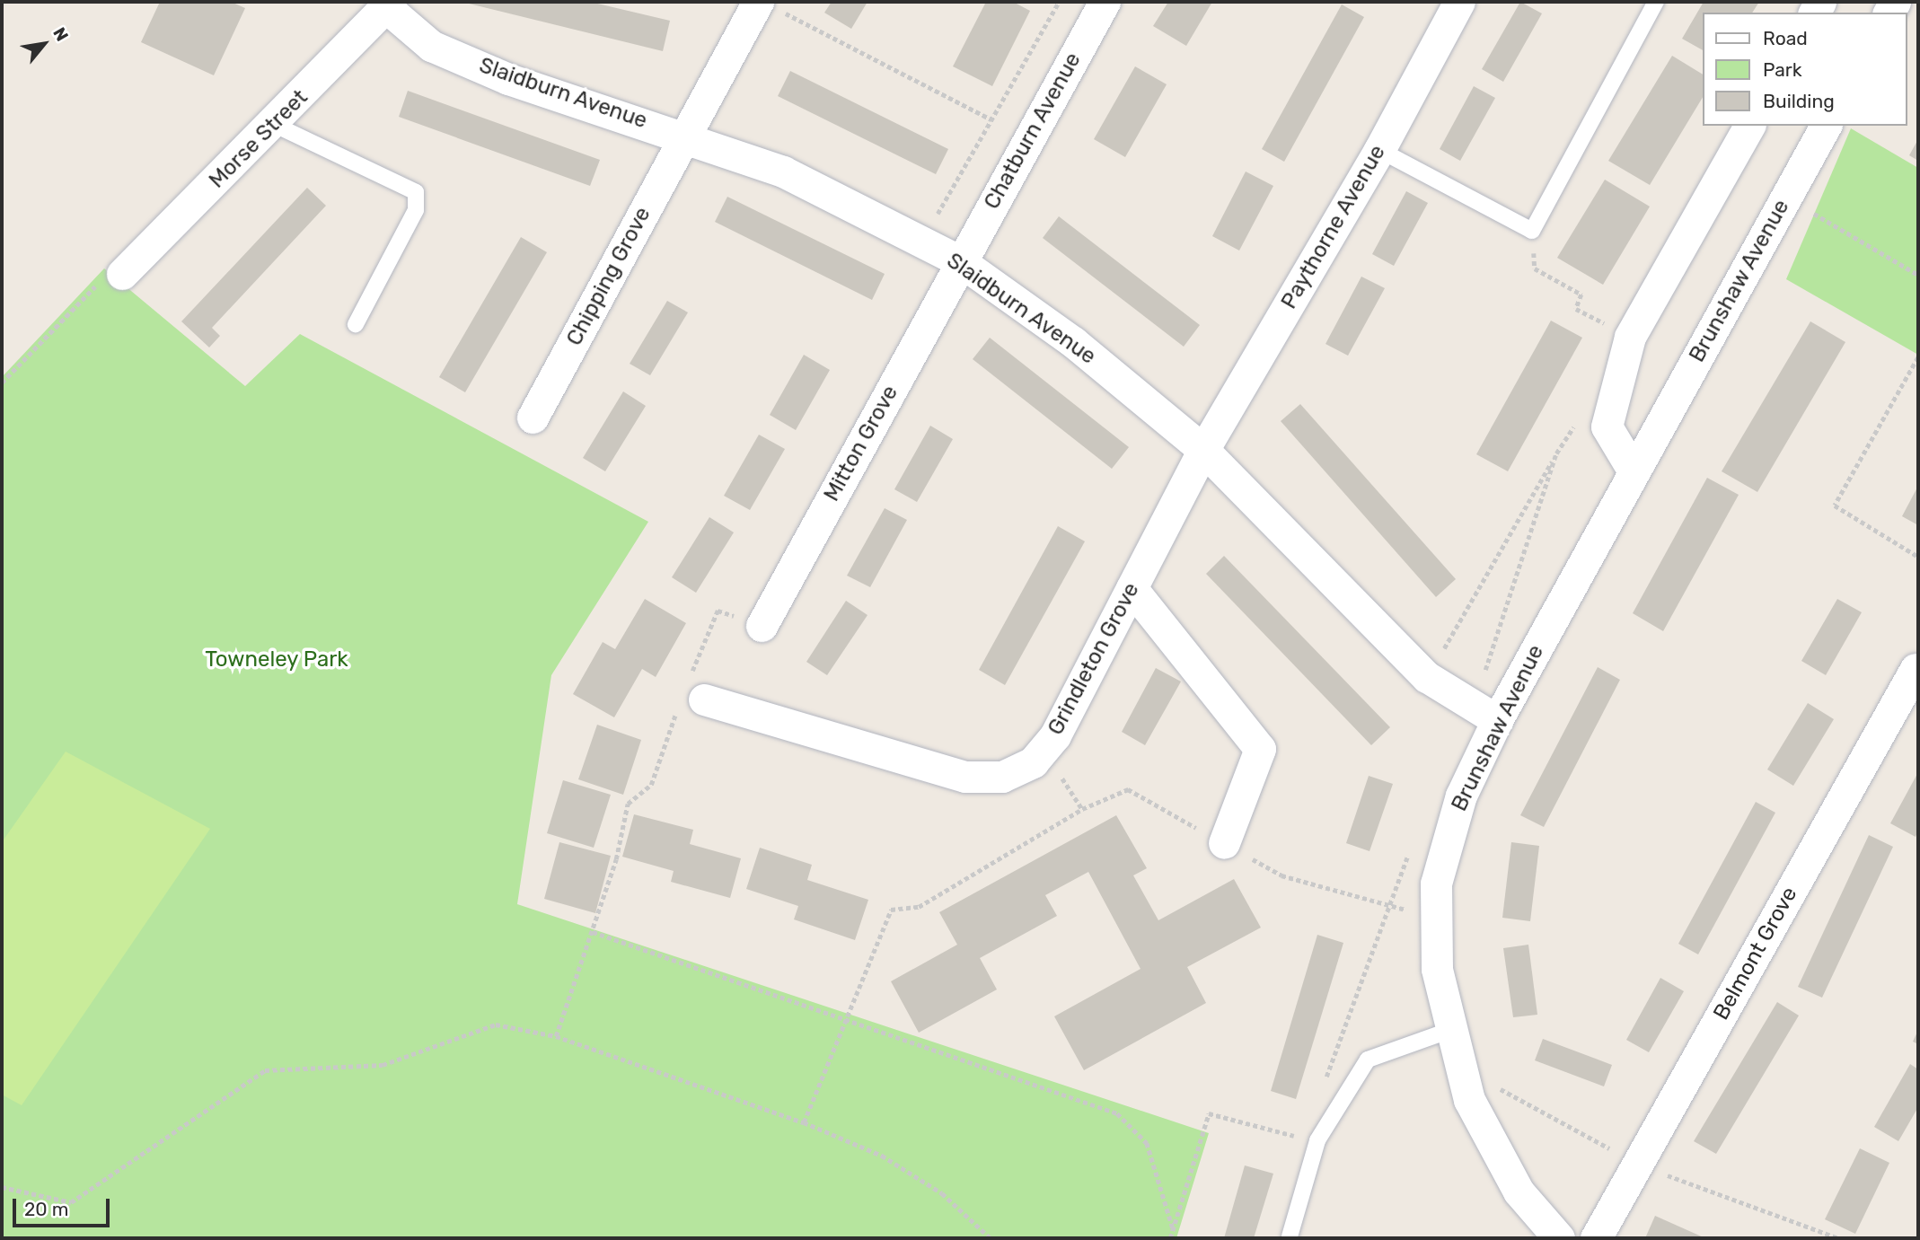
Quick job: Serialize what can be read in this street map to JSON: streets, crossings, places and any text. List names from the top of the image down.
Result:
{
  "streets": {
    "street": [
      "Slaidburn Avenue",
      "Chatburn Avenue",
      "Morse Street",
      "Paythorne Avenue",
      "Chipping Grove",
      "Brunshaw Avenue",
      "Mitton Grove",
      "Grindleton Grove",
      "Belmont Grove"
    ]
  },
  "crossings": [
    ["Slaidburn Avenue", "Chatburn Avenue"],
    ["Slaidburn Avenue", "Morse Street"],
    ["Slaidburn Avenue", "Paythorne Avenue"],
    ["Slaidburn Avenue", "Chipping Grove"],
    ["Slaidburn Avenue", "Brunshaw Avenue"],
    ["Slaidburn Avenue", "Mitton Grove"],
    ["Slaidburn Avenue", "Grindleton Grove"],
    ["Chatburn Avenue", "Mitton Grove"],
    ["Paythorne Avenue", "Grindleton Grove"]
  ],
  "parks": ["Towneley Park"],
  "legend": ["Road", "Park", "Building"],
  "scale_bar": "20 m",
  "north": "top right"
}
